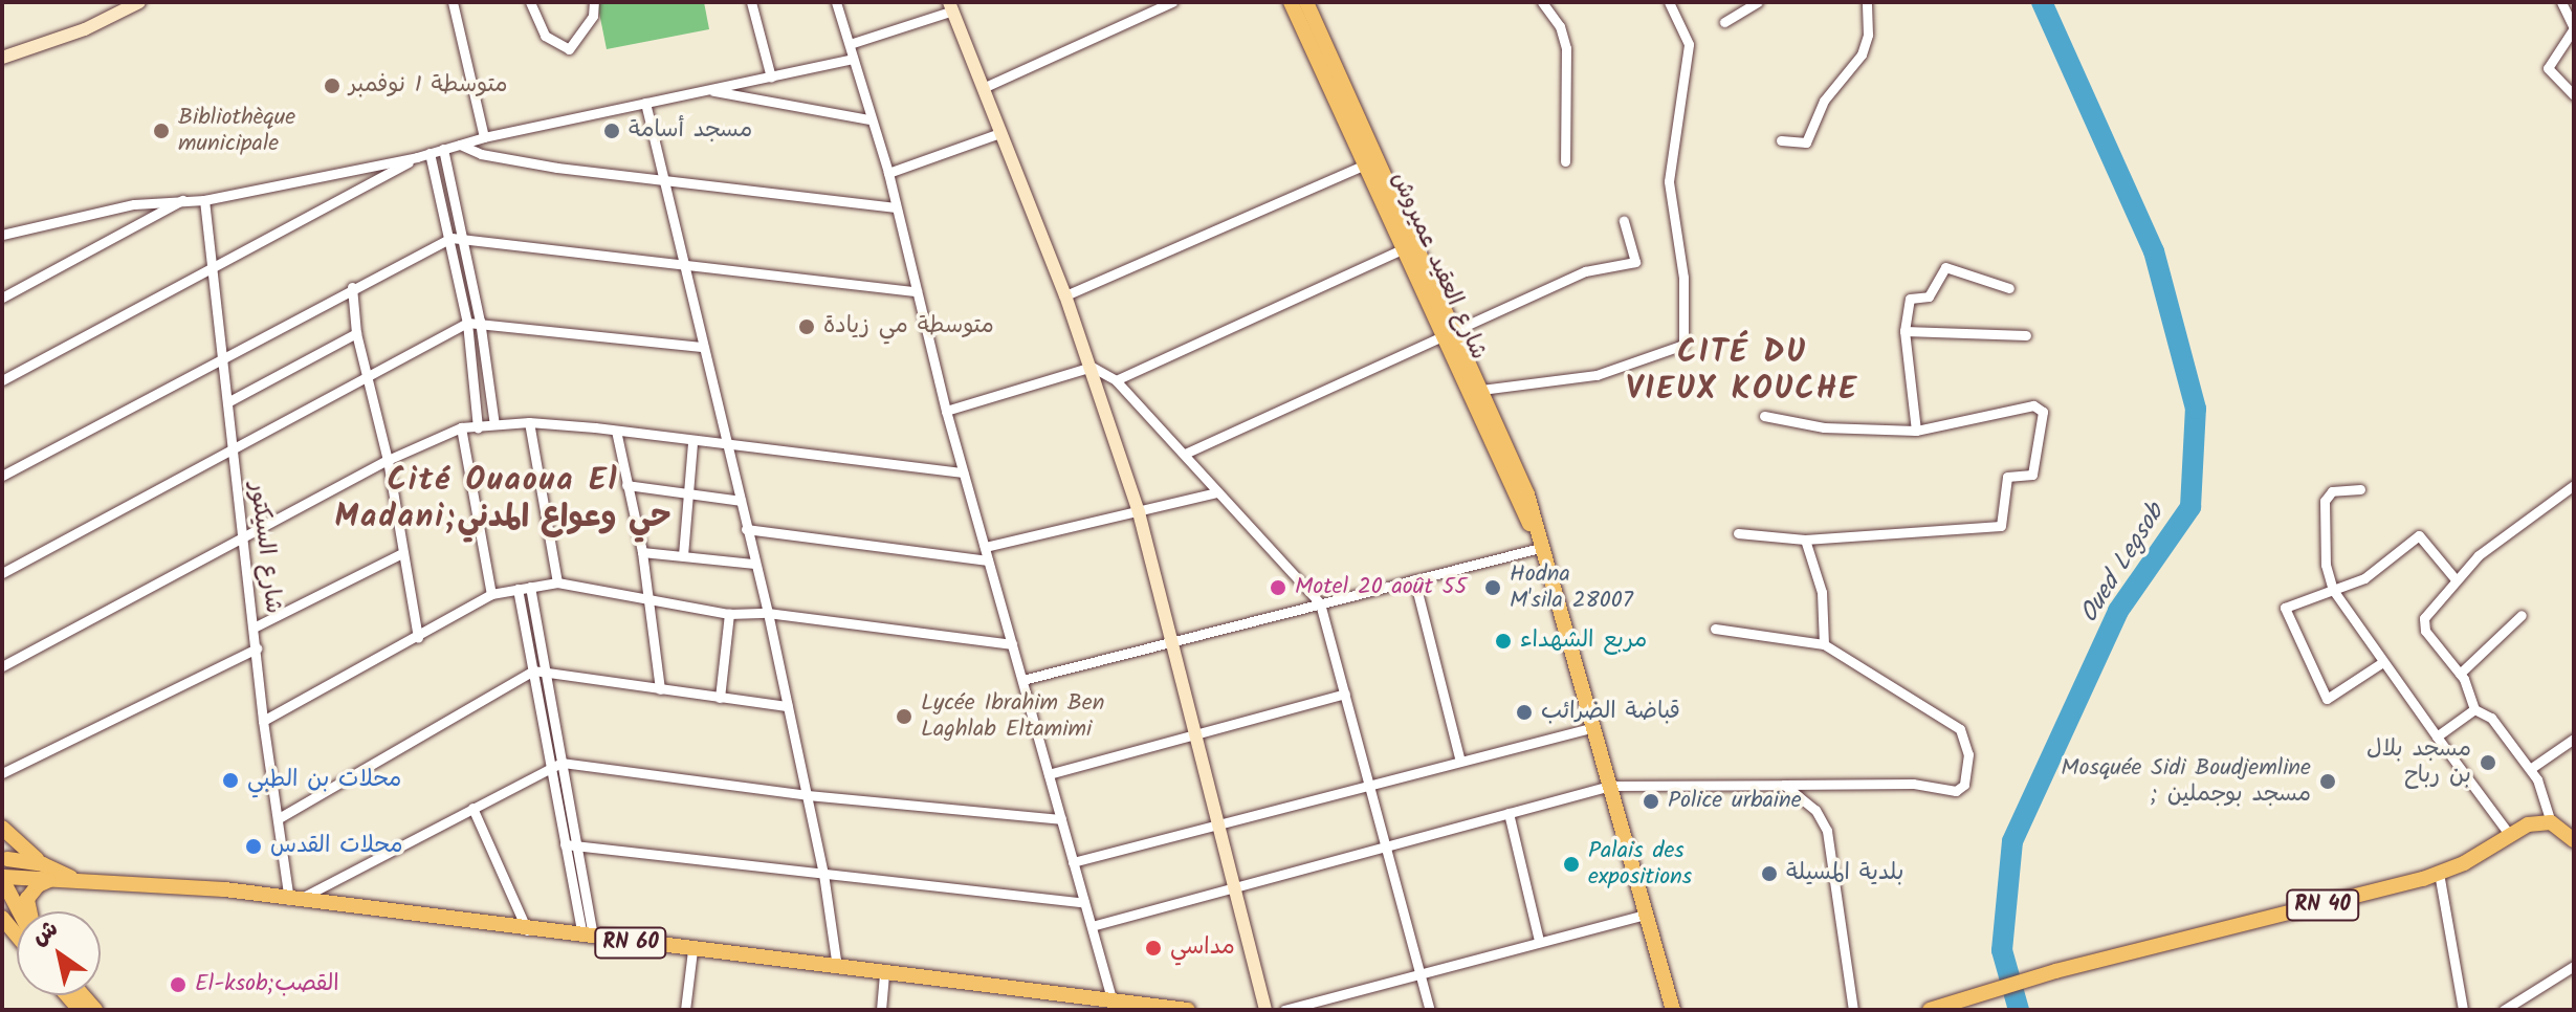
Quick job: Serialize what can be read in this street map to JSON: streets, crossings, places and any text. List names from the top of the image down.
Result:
{
  "streets": {
    "main road": ["شارع العقيد عميروش", "RN 40", "RN 60"],
    "street": ["شارع السيكتور"]
  },
  "crossings": [
    ["شارع السيكتور", "RN 60"]
  ],
  "districts": ["CITÉ DU VIEUX KOUCHE", "Cité Ouaoua El Madani;حي وعواع المدني"],
  "water": ["Oued Legsob"],
  "places": [
    "متوسطة 1 نوفمبر",
    "Bibliothèque municipale",
    "مسجد أسامة",
    "متوسطة مي زيادة",
    "Motel 20 août 55",
    "Hodna M'sila 28007",
    "مربع الشهداء",
    "قباضة الضرائب",
    "Lycée Ibrahim Ben Laghlab Eltamimi",
    "مسجد بلال بن رباح",
    "محلات بن الطبي",
    "Mosquée Sidi Boudjemline ; مسجد بوجملين",
    "Police urbaine",
    "محلات القدس",
    "Palais des expositions",
    "بلدية المسيلة",
    "مداسي",
    "El-ksob;القصب"
  ],
  "north": "top left"
}
